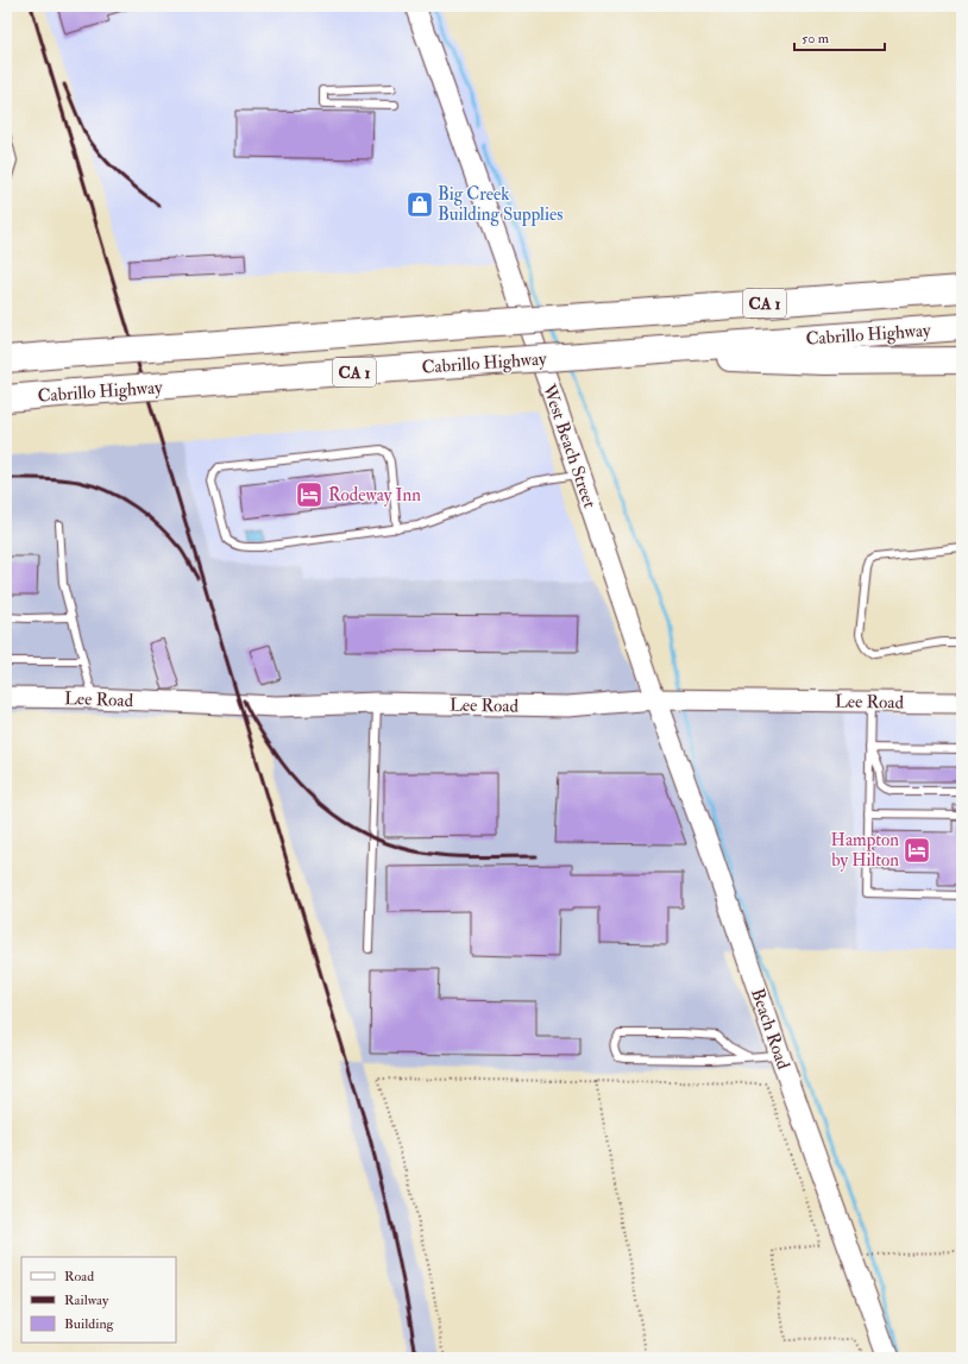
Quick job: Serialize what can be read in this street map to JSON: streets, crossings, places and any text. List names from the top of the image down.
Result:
{
  "streets": {
    "highway": ["CA 1", "Cabrillo Highway"],
    "main road": ["West Beach Street", "Lee Road", "Beach Road"]
  },
  "crossings": [
    ["West Beach Street", "Lee Road"],
    ["West Beach Street", "Beach Road"],
    ["Lee Road", "Beach Road"]
  ],
  "places": {
    "shop": ["Big Creek Building Supplies"],
    "hotel": ["Rodeway Inn", "Hampton by Hilton"]
  },
  "legend": ["Road", "Railway", "Building"],
  "scale_bar": "50 m"
}
